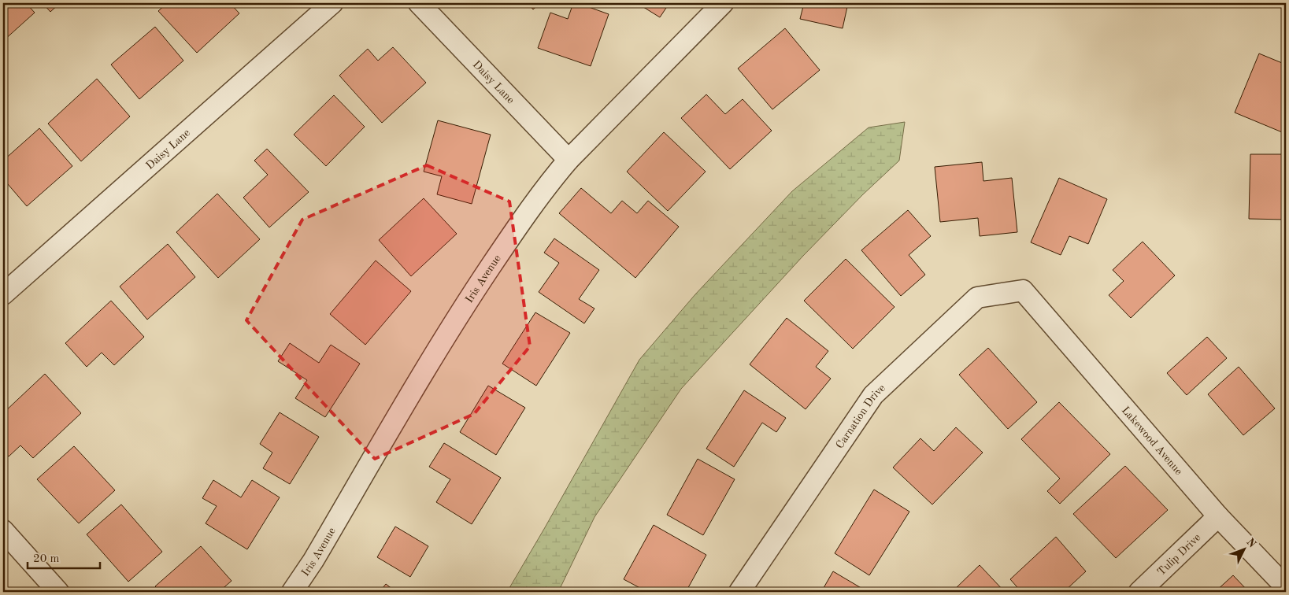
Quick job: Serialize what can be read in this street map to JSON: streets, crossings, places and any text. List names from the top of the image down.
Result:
{
  "streets": {
    "street": [
      "Daisy Lane",
      "Iris Avenue",
      "Carnation Drive",
      "Lakewood Avenue",
      "Tulip Drive"
    ]
  },
  "crossings": [
    ["Daisy Lane", "Iris Avenue"],
    ["Carnation Drive", "Lakewood Avenue"],
    ["Lakewood Avenue", "Tulip Drive"]
  ],
  "scale_bar": "20 m",
  "north": "top right"
}
